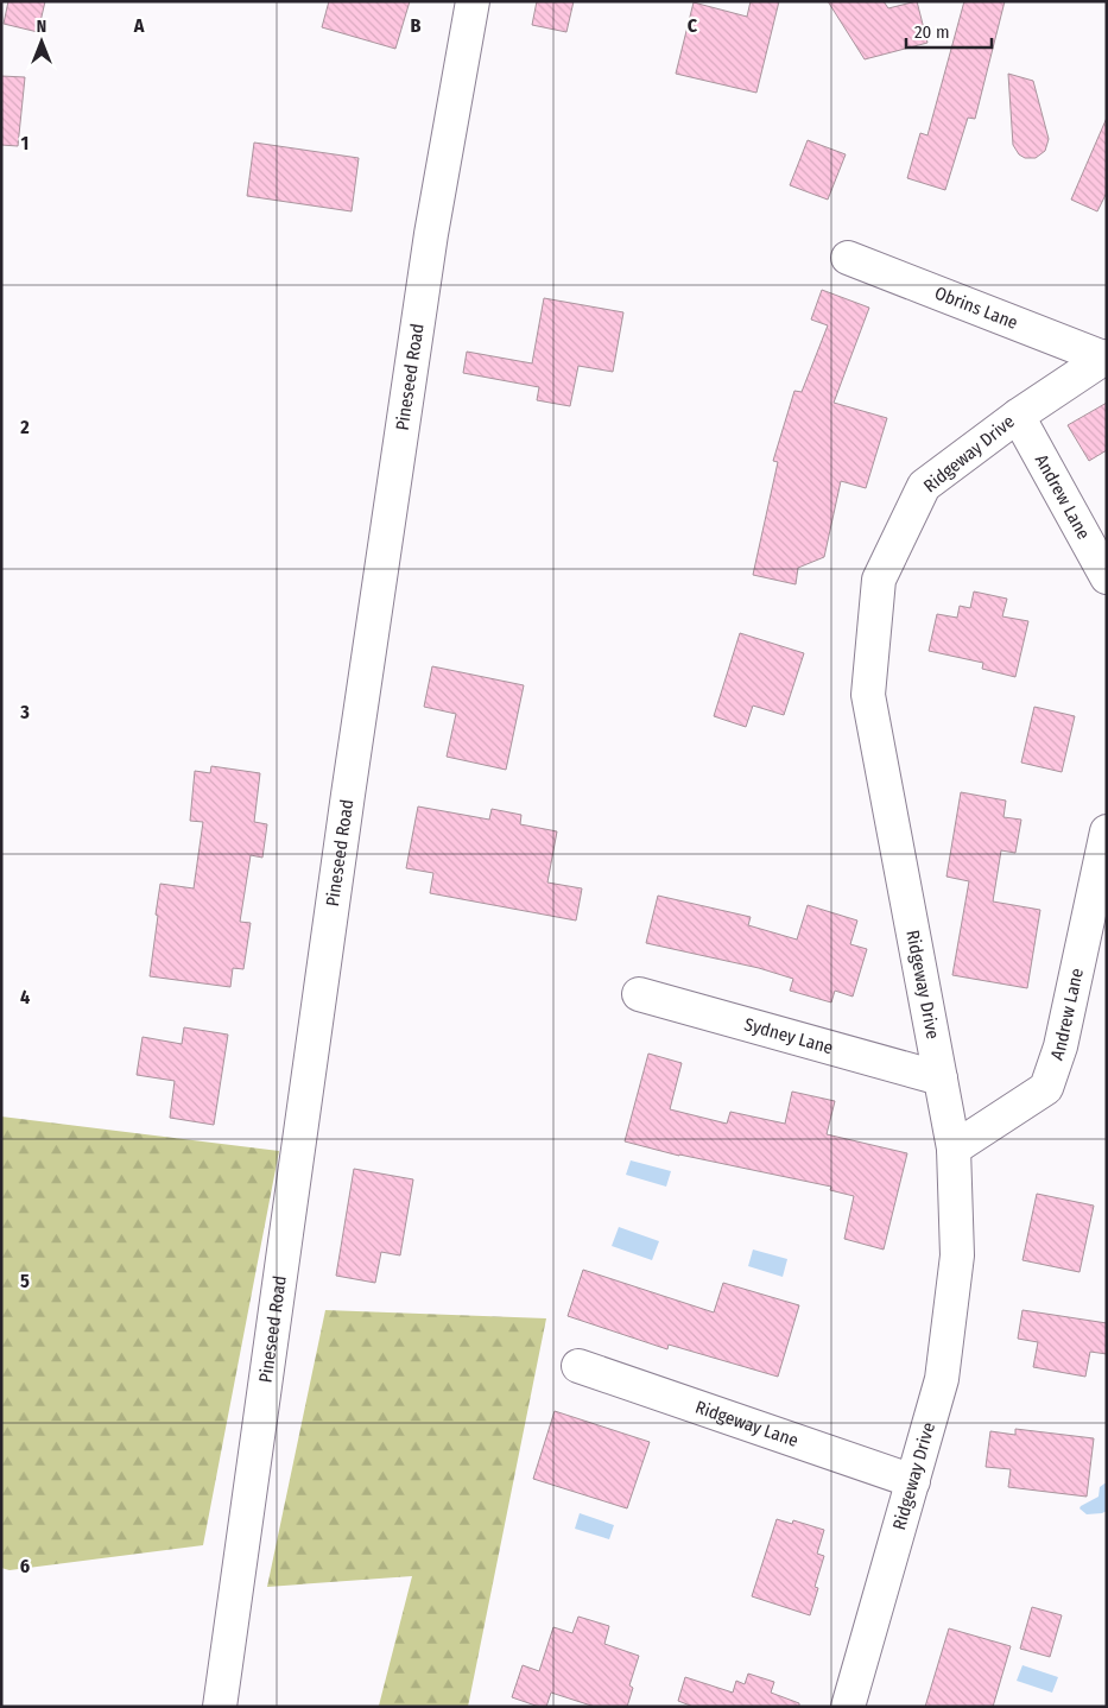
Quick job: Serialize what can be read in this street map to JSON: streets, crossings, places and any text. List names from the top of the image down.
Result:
{
  "streets": {
    "street": [
      "Obrins Lane",
      "Pineseed Road",
      "Ridgeway Drive",
      "Andrew Lane",
      "Sydney Lane",
      "Ridgeway Lane"
    ]
  },
  "crossings": [
    ["Obrins Lane", "Ridgeway Drive"],
    ["Ridgeway Drive", "Andrew Lane"],
    ["Ridgeway Drive", "Sydney Lane"],
    ["Ridgeway Drive", "Ridgeway Lane"]
  ],
  "scale_bar": "20 m",
  "north": "top",
  "grid": {
    "columns": ["A", "B", "C"],
    "rows": [
      "1",
      "2",
      "3",
      "4",
      "5",
      "6"
    ]
  }
}
